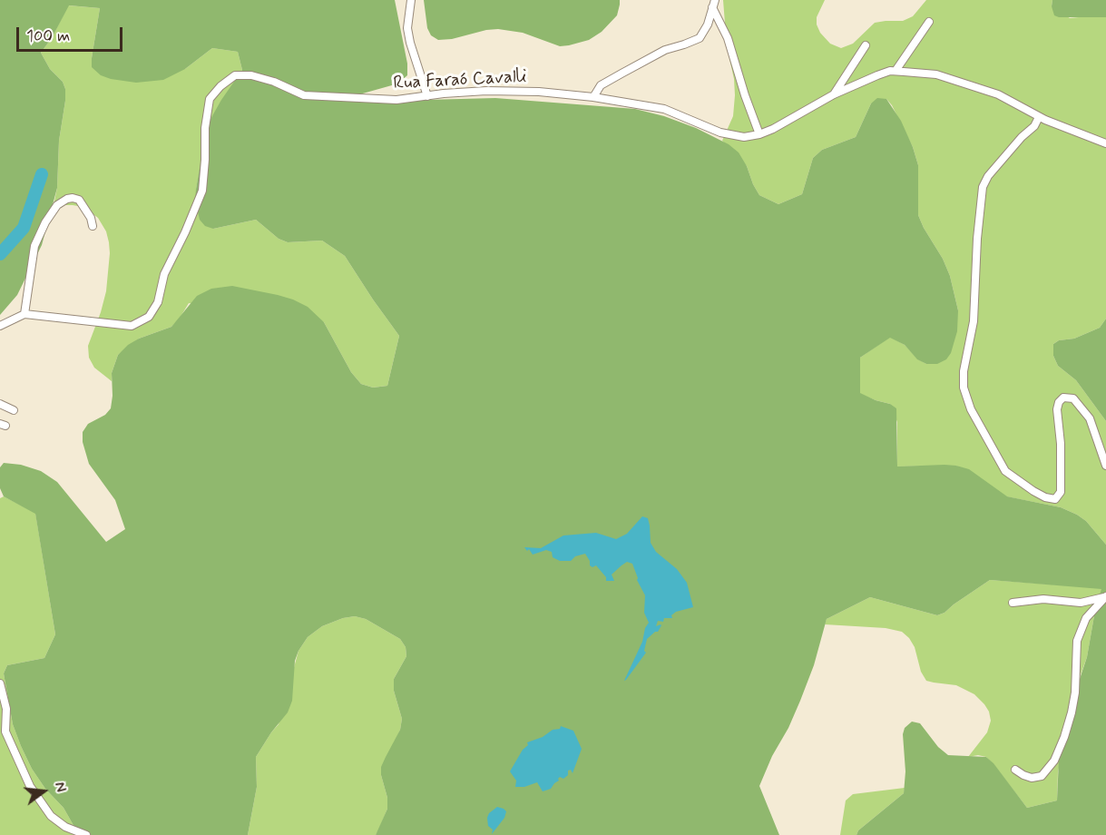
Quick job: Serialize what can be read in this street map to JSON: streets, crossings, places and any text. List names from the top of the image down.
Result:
{
  "streets": {
    "street": ["Rua Faraó Cavalli"]
  },
  "scale_bar": "100 m",
  "north": "right"
}
